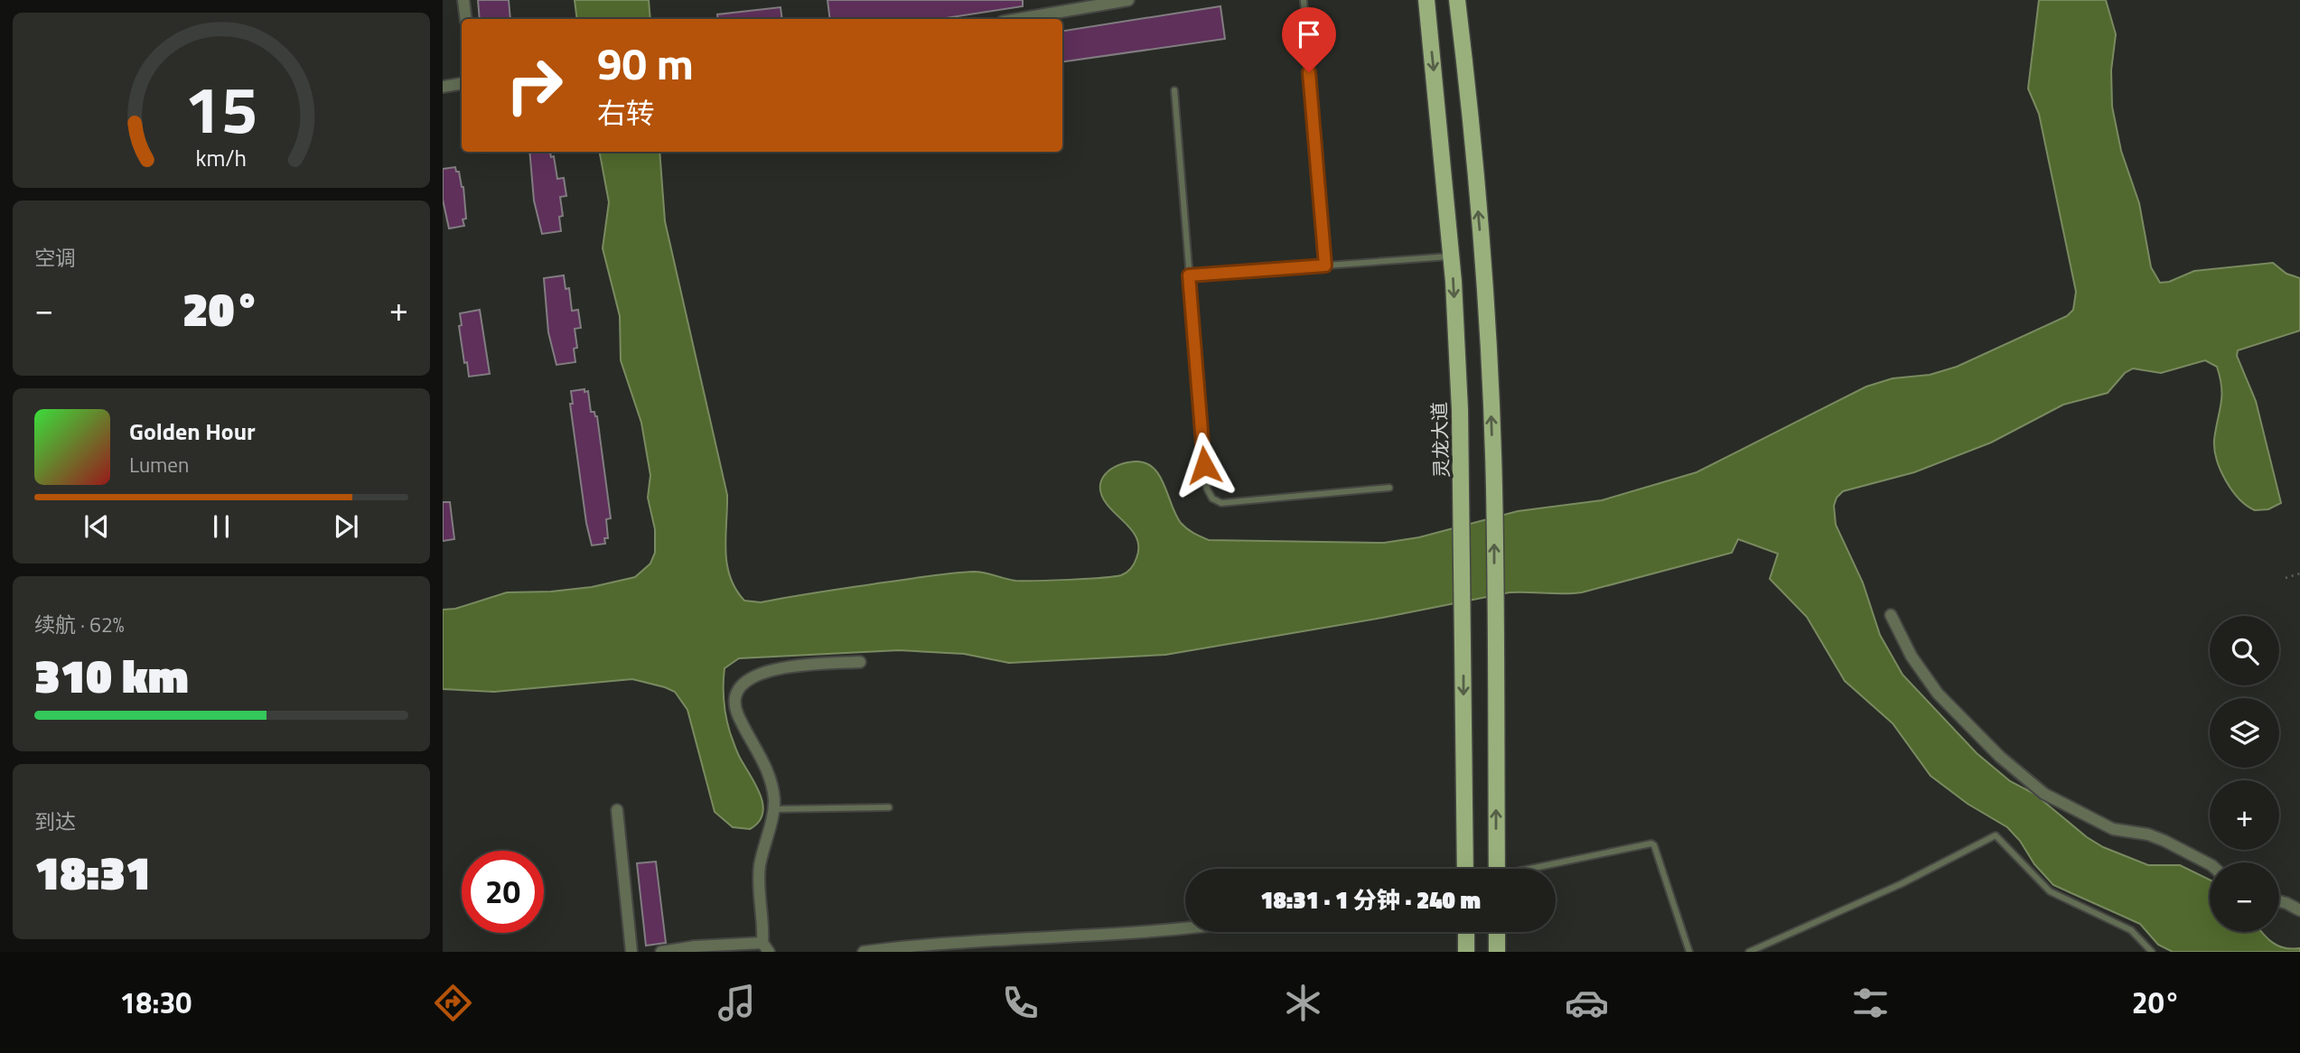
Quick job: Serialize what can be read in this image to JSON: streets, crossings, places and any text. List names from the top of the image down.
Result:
{
  "streets": {
    "main road": ["灵龙大道"]
  },
  "page": {
    "turn": ["90 m", "右转"],
    "tile": [
      "空调",
      ["续航 · 62%", "310 km"],
      ["到达", "18:31"]
    ],
    "heat": ["−", "20°", "+"],
    "song": ["Golden Hour", "Lumen"],
    "map_buttons": ["+", "−"],
    "limit": "20",
    "trip": "18:31 · 1 分钟 · 240 m",
    "tabs": ["18:30", "20°"],
    "gauge": ["15", "km/h"]
  }
}
